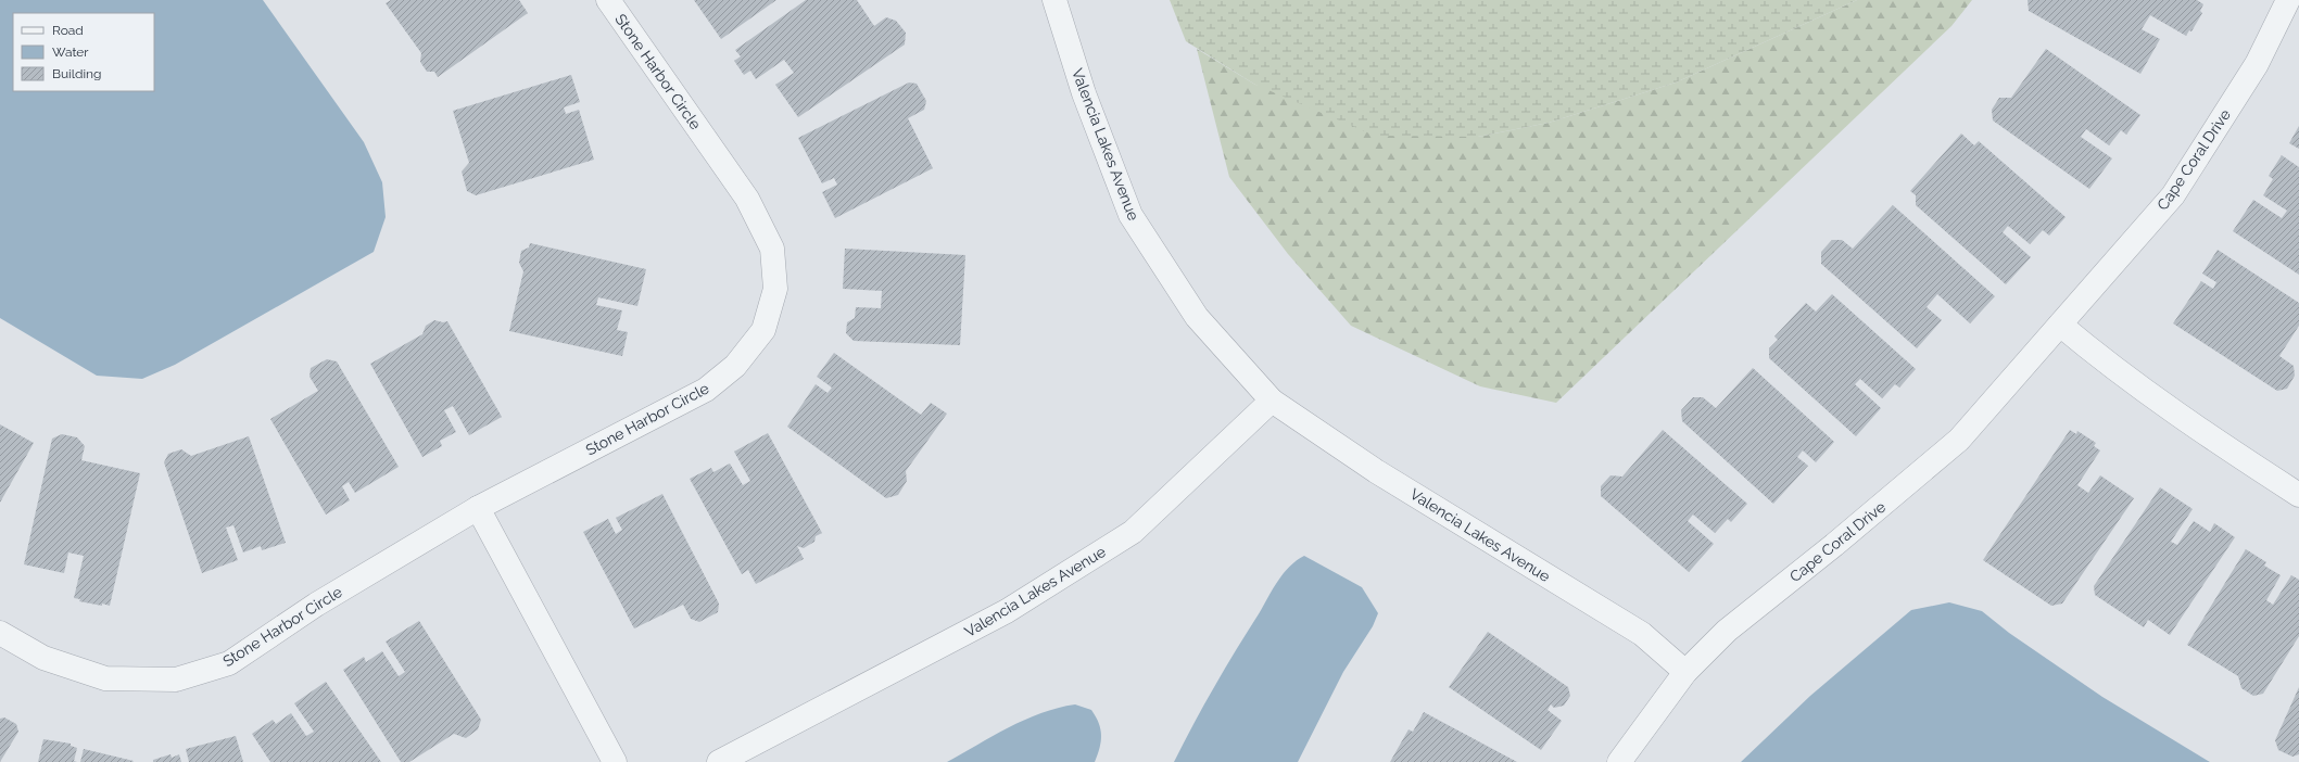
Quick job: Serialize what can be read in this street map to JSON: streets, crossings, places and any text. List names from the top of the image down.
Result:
{
  "streets": {
    "street": ["Stone Harbor Circle", "Valencia Lakes Avenue", "Cape Coral Drive"]
  },
  "crossings": [
    ["Valencia Lakes Avenue", "Cape Coral Drive"]
  ],
  "legend": ["Road", "Water", "Building"]
}
